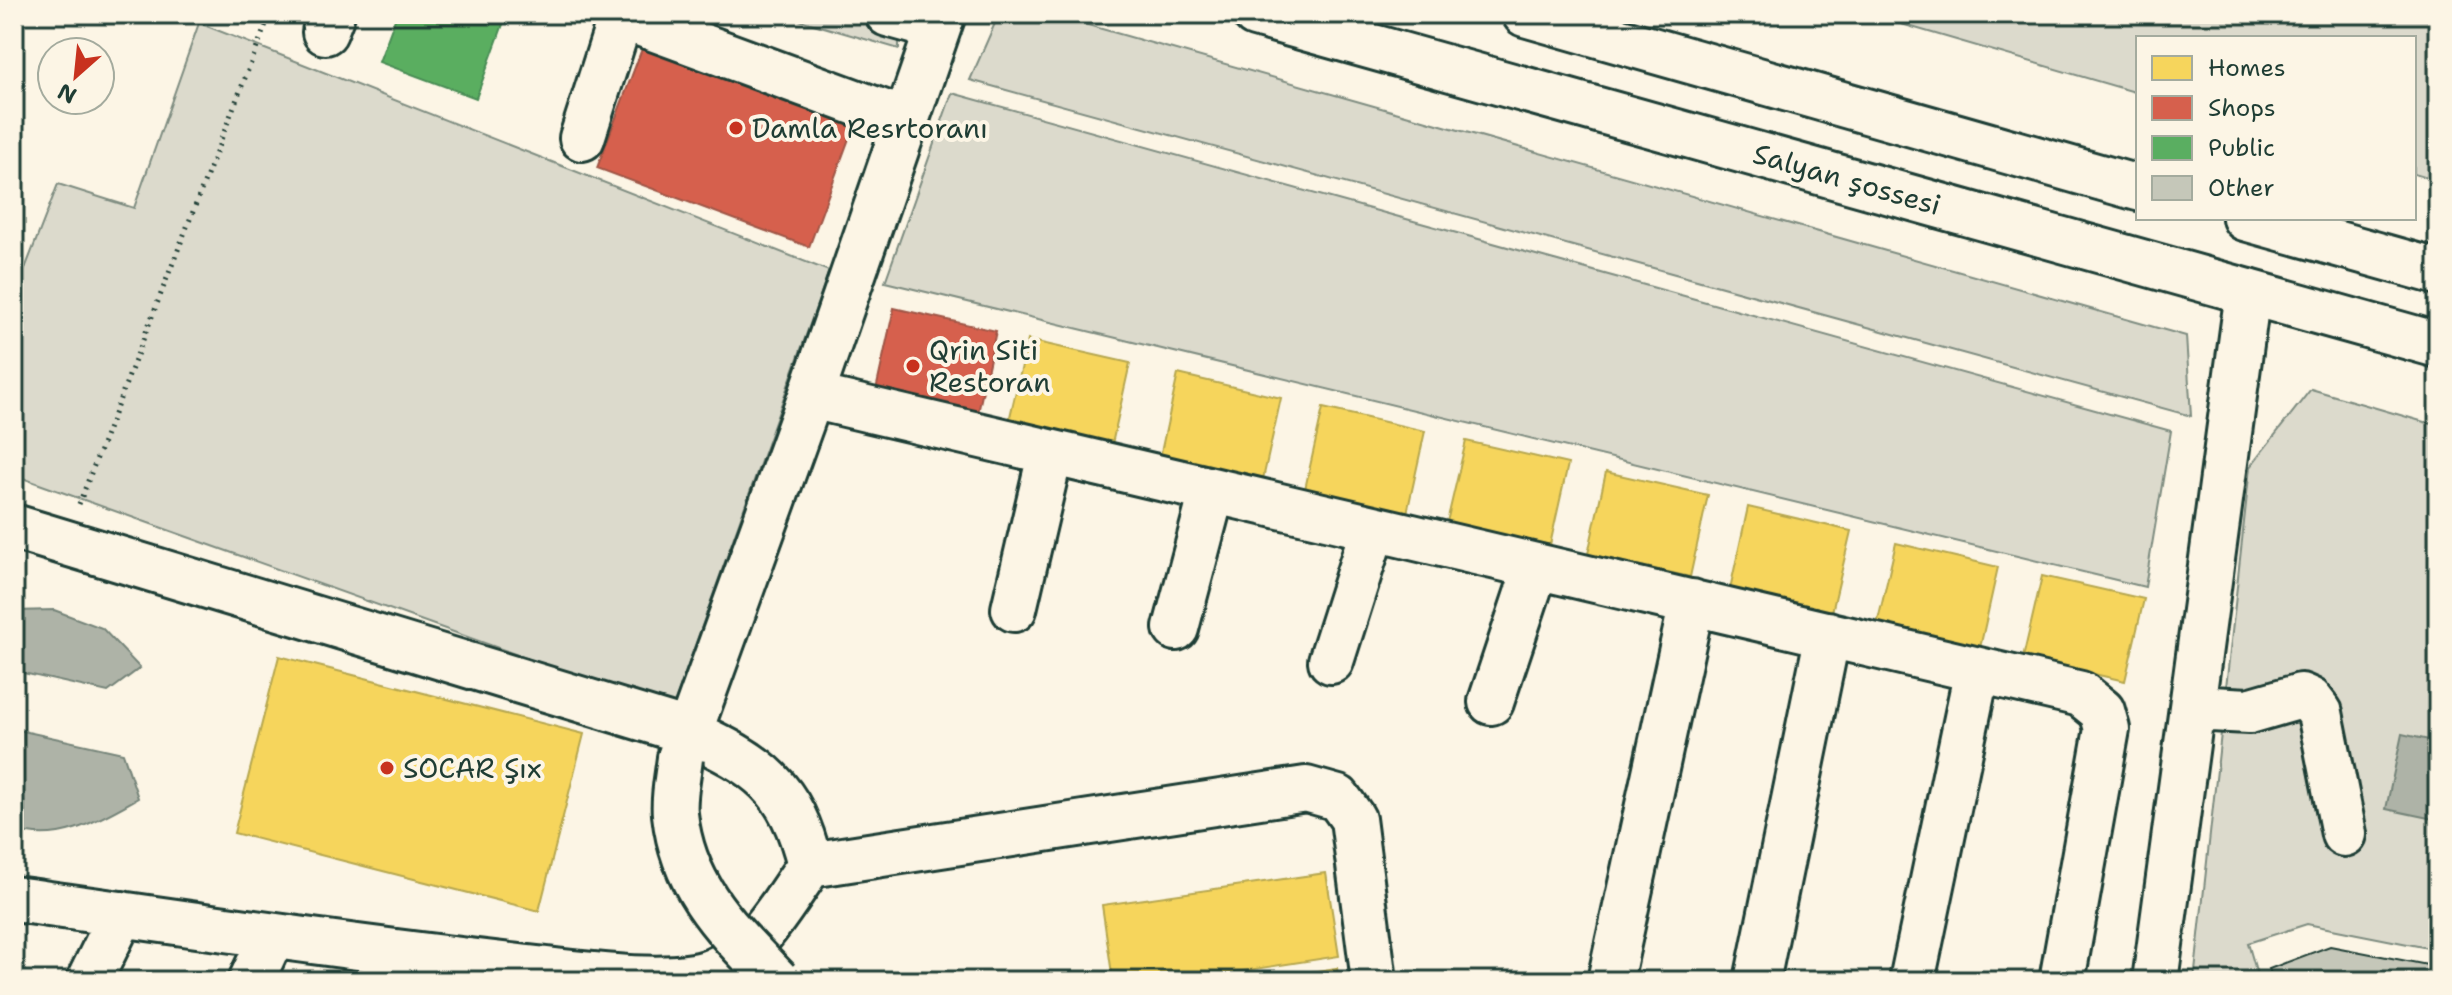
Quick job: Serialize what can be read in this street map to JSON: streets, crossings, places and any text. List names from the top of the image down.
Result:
{
  "streets": {
    "main road": ["Salyan şossesi"]
  },
  "places": ["Damla Resrtoranı", "Qrin Siti Restoran", "SOCAR Şıx"],
  "legend": [
    "Homes",
    "Shops",
    "Public",
    "Other"
  ],
  "north": "bottom left"
}
